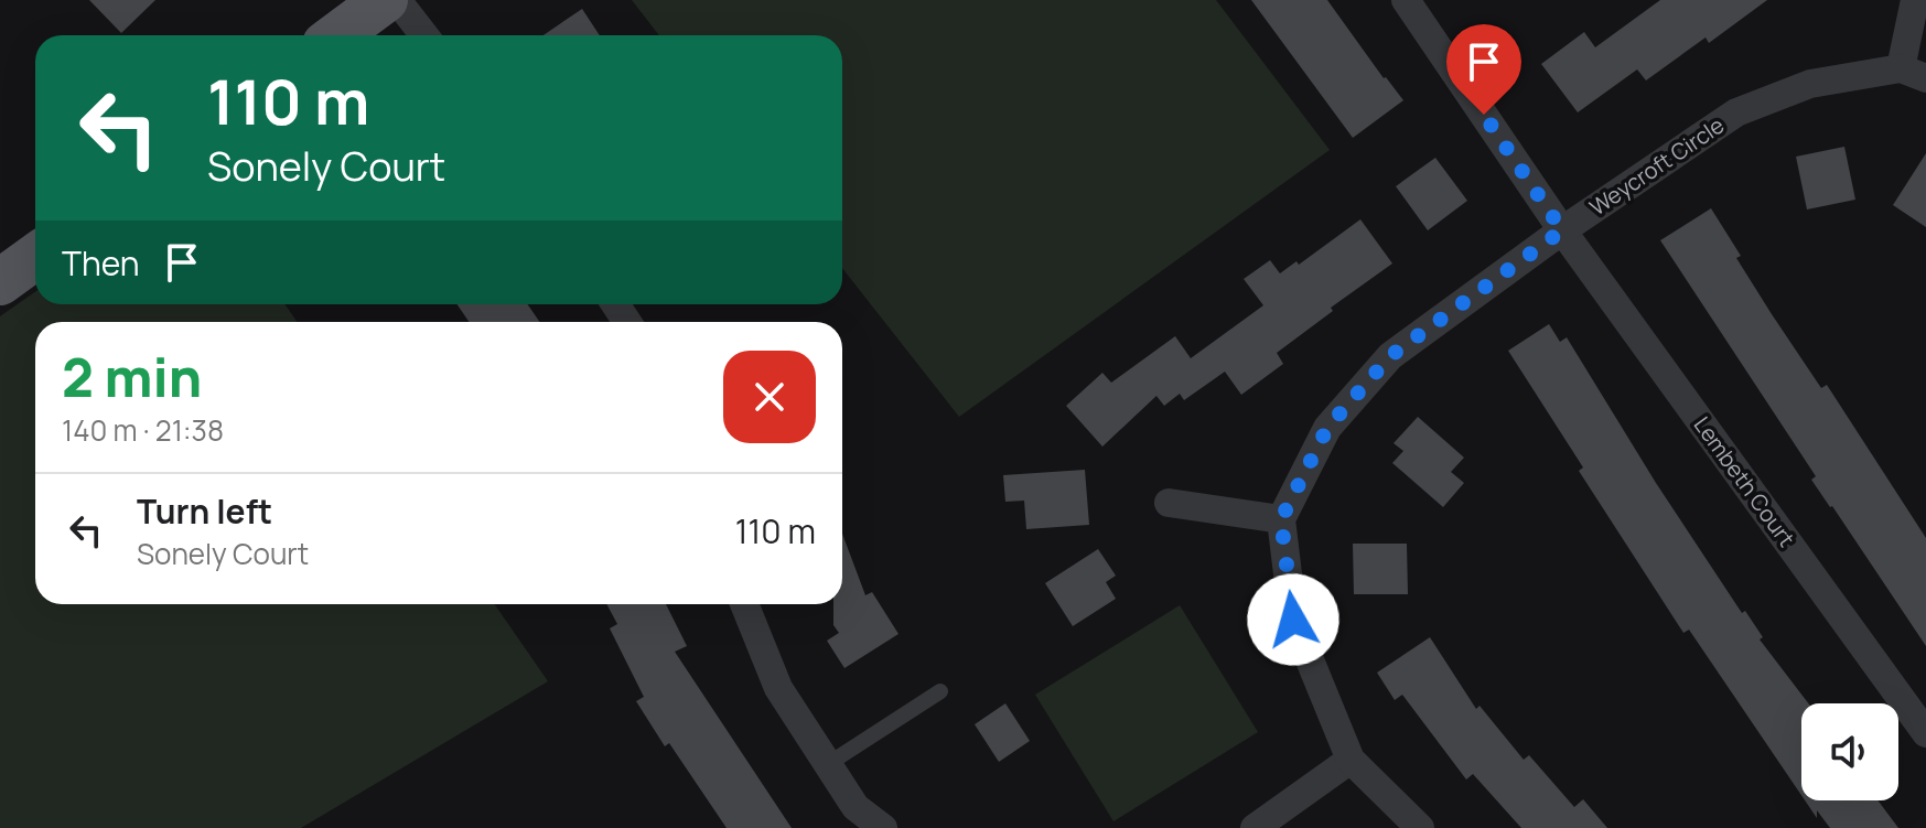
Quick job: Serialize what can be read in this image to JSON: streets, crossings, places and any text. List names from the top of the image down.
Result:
{
  "streets": {
    "street": ["Weycroft Circle", "Lembeth Court"]
  },
  "crossings": [
    ["Weycroft Circle", "Lembeth Court"]
  ],
  "page": {
    "turn": ["110 m", "Sonely Court"],
    "then": "Then",
    "heading": ["2 min", "140 m · 21:38"],
    "list": [
      {
        "name": "Turn left",
        "note": "Sonely Court",
        "value": "110 m"
      }
    ]
  }
}
